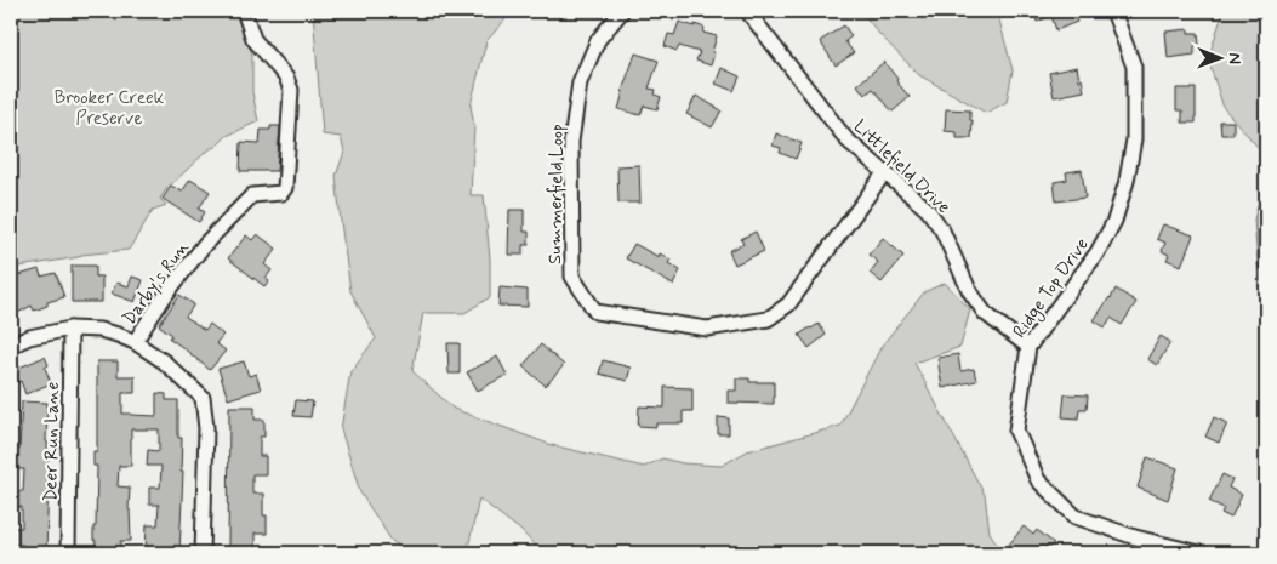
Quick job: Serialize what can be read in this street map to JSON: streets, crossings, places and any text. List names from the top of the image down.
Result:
{
  "streets": {
    "street": [
      "Littlefield Drive",
      "Summerfield Loop",
      "Darby's Run",
      "Ridge Top Drive",
      "Deer Run Lane"
    ]
  },
  "crossings": [
    ["Littlefield Drive", "Summerfield Loop"],
    ["Littlefield Drive", "Ridge Top Drive"]
  ],
  "parks": ["Brooker Creek Preserve"],
  "north": "right"
}
